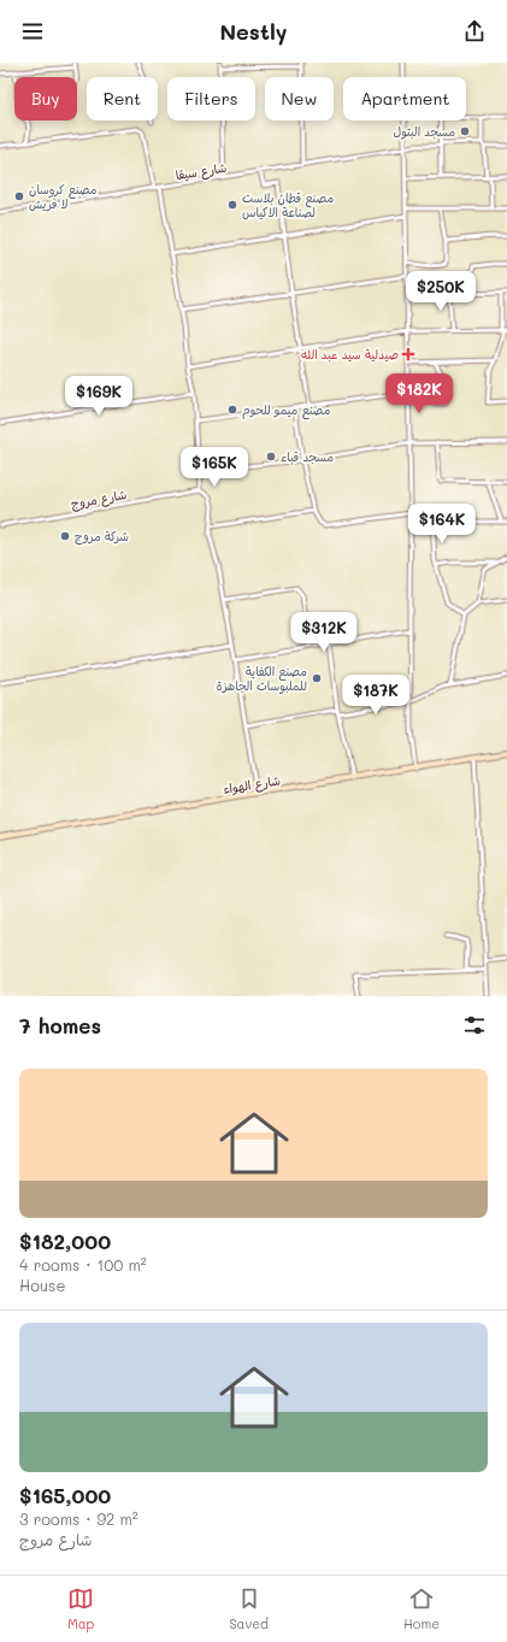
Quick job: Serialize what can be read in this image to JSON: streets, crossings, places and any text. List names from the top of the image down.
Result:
{
  "streets": {
    "street": ["شارع سيقا", "شارع مروج", "شارع الهواء"]
  },
  "places": {
    "other": [
      "مسجد البتول",
      "مصنع كروسان لا فريش",
      "مصنع قطان بلاست لصناعة الاكياس",
      "مصنع ميمو للحوم",
      "مسجد قباء",
      "شركة مروج",
      "مصنع الكفاية للملبوسات الجاهزة"
    ],
    "health": ["صيدلية سيد عبد الله"]
  },
  "page": {
    "header": "Nestly",
    "chip": [
      "Buy",
      "Rent",
      "Filters",
      "New",
      "Apartment"
    ],
    "price": [
      "$250K",
      "$182K",
      "$169K",
      "$165K",
      "$164K",
      "$312K",
      "$187K"
    ],
    "heading": "7 homes",
    "list": [
      {
        "name": "$182,000",
        "note": "4 rooms · 100 m² · House"
      },
      {
        "name": "$165,000",
        "note": "3 rooms · 92 m² · شارع مروج"
      }
    ],
    "tabs": ["Map", "Saved", "Home"]
  }
}
